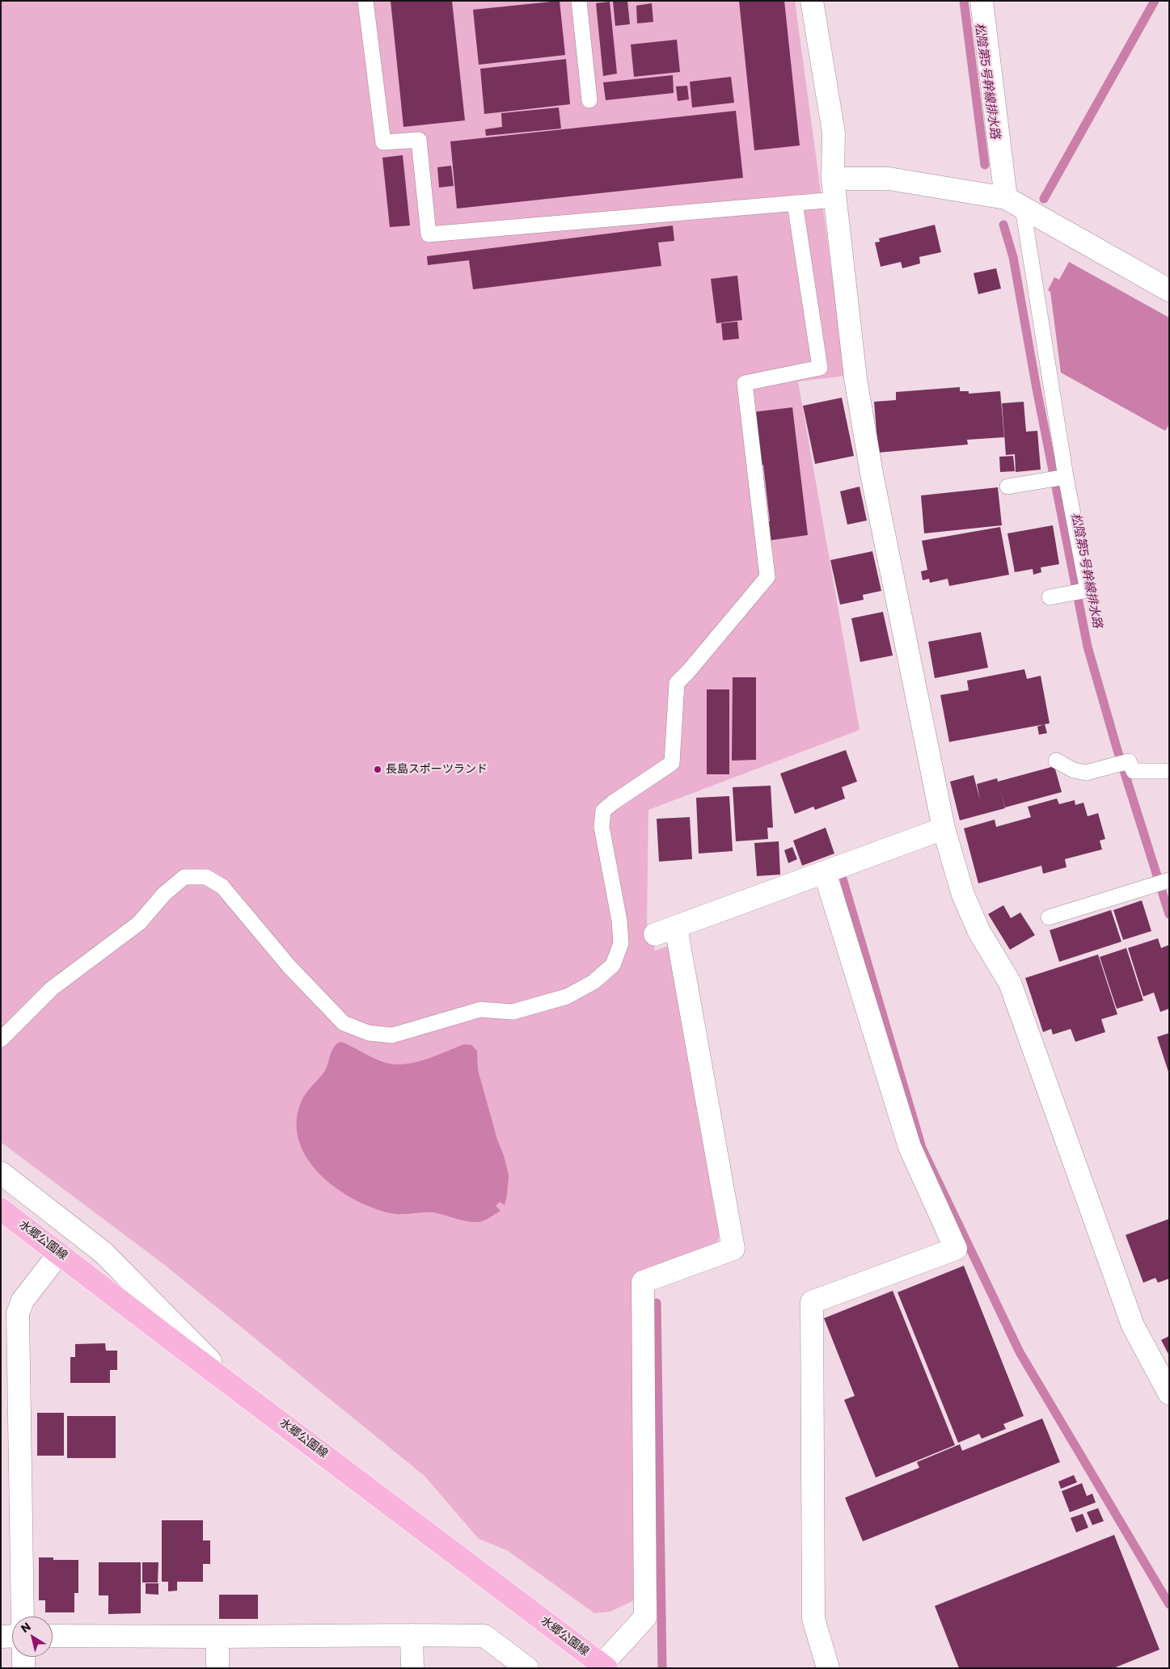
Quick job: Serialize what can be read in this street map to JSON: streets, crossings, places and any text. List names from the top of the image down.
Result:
{
  "streets": {
    "main road": ["水郷公園線"]
  },
  "water": ["松陰第5号幹線排水路"],
  "places": ["長島スポーツランド"],
  "north": "top left"
}
